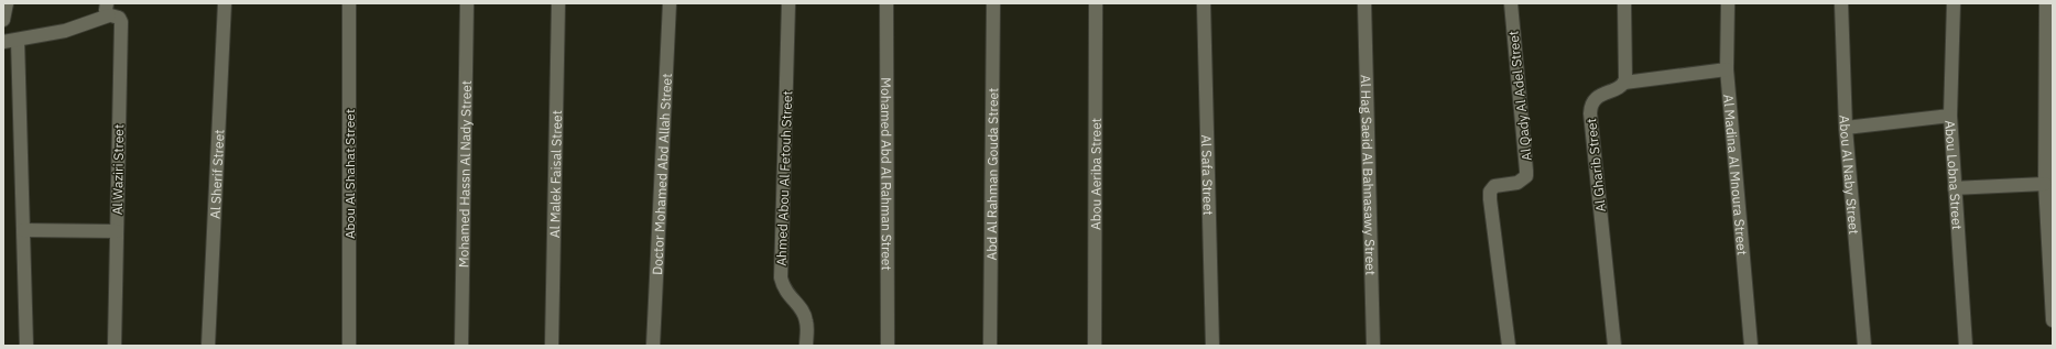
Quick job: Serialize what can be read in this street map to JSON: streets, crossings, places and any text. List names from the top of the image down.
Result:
{
  "streets": {
    "street": [
      "Al Qady Al Adel Street",
      "Al Gharib Street",
      "Al Waziri Street",
      "Al Sherif Street",
      "Abou Al Shahat Street",
      "Mohamed Hassn Al Nady Street",
      "Al Malek Faisal Street",
      "Doctor Mohamed Abd Allah Street",
      "Mohamed Abd Al Rahman Street",
      "Abd Al Rahman Gouda Street",
      "Abou Aeriba Street",
      "Al Safa Street",
      "Al Hag Saeid Al Bahnasawy Street",
      "Al Madina Al Mnoura Street",
      "Abou Al Naby Street",
      "Abou Lobna Street",
      "Ahmed Abou Al Fetouh Street"
    ]
  }
}
